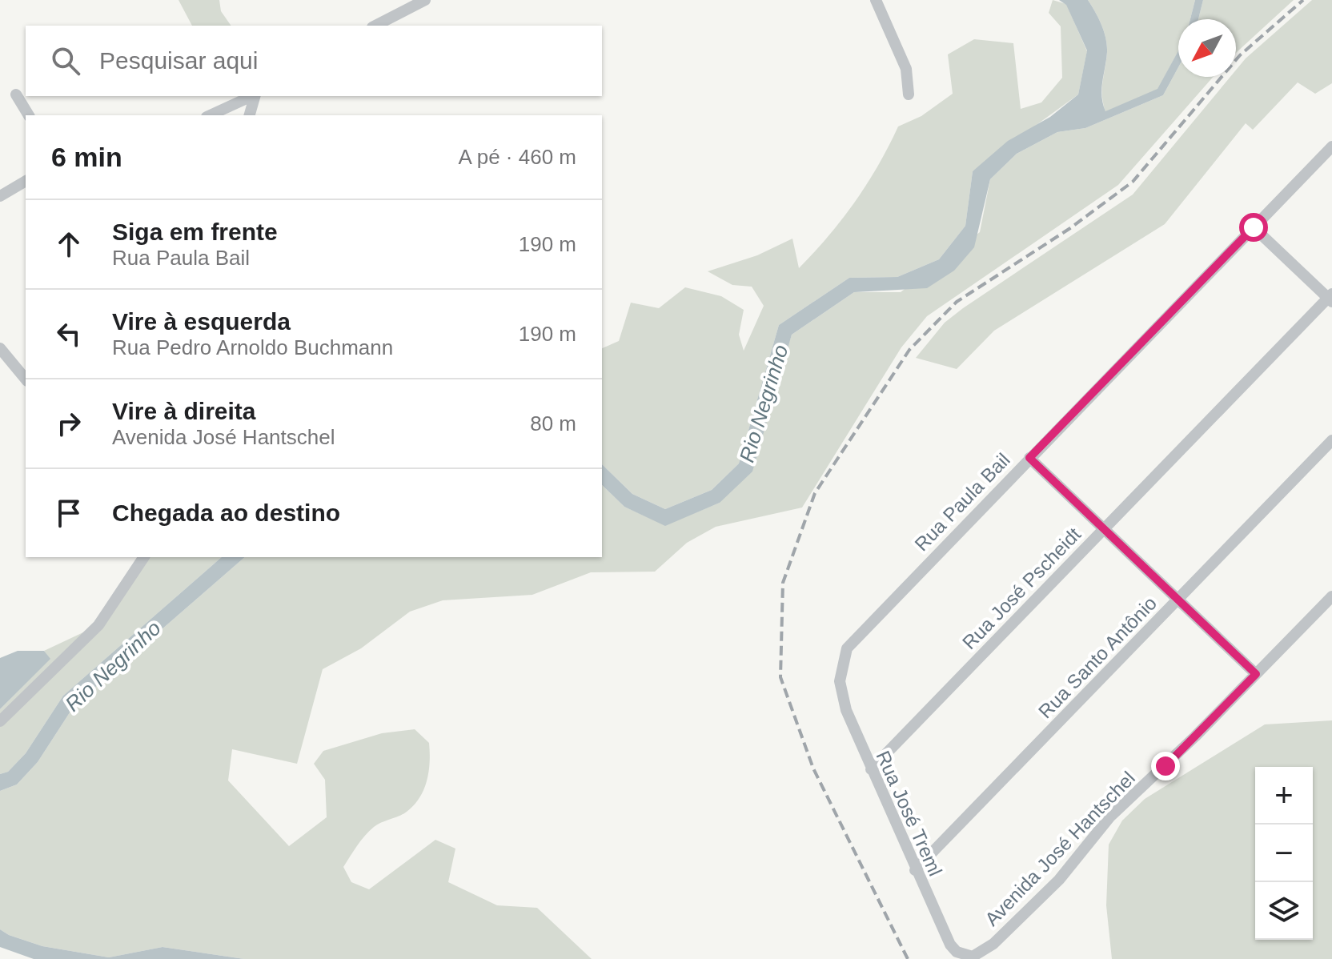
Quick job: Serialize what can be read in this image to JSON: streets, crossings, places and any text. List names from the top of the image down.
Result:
{
  "streets": {
    "street": [
      "Rua Paula Bail",
      "Rua José Pscheidt",
      "Rua Santo Antônio",
      "Rua José Treml",
      "Avenida José Hantschel"
    ]
  },
  "crossings": [
    ["Rua Paula Bail", "Rua José Treml"],
    ["Rua José Pscheidt", "Rua José Treml"],
    ["Rua Santo Antônio", "Rua José Treml"],
    ["Rua José Treml", "Avenida José Hantschel"]
  ],
  "water": ["Rio Negrinho"],
  "north": "bottom left",
  "page": {
    "search": "Pesquisar aqui",
    "heading": ["6 min", "A pé · 460 m"],
    "list": [
      ["Siga em frente", "Rua Paula Bail", "190 m"],
      ["Vire à esquerda", "Rua Pedro Arnoldo Buchmann", "190 m"],
      ["Vire à direita", "Avenida José Hantschel", "80 m"],
      "Chegada ao destino"
    ],
    "map_buttons": ["+", "−"]
  }
}
